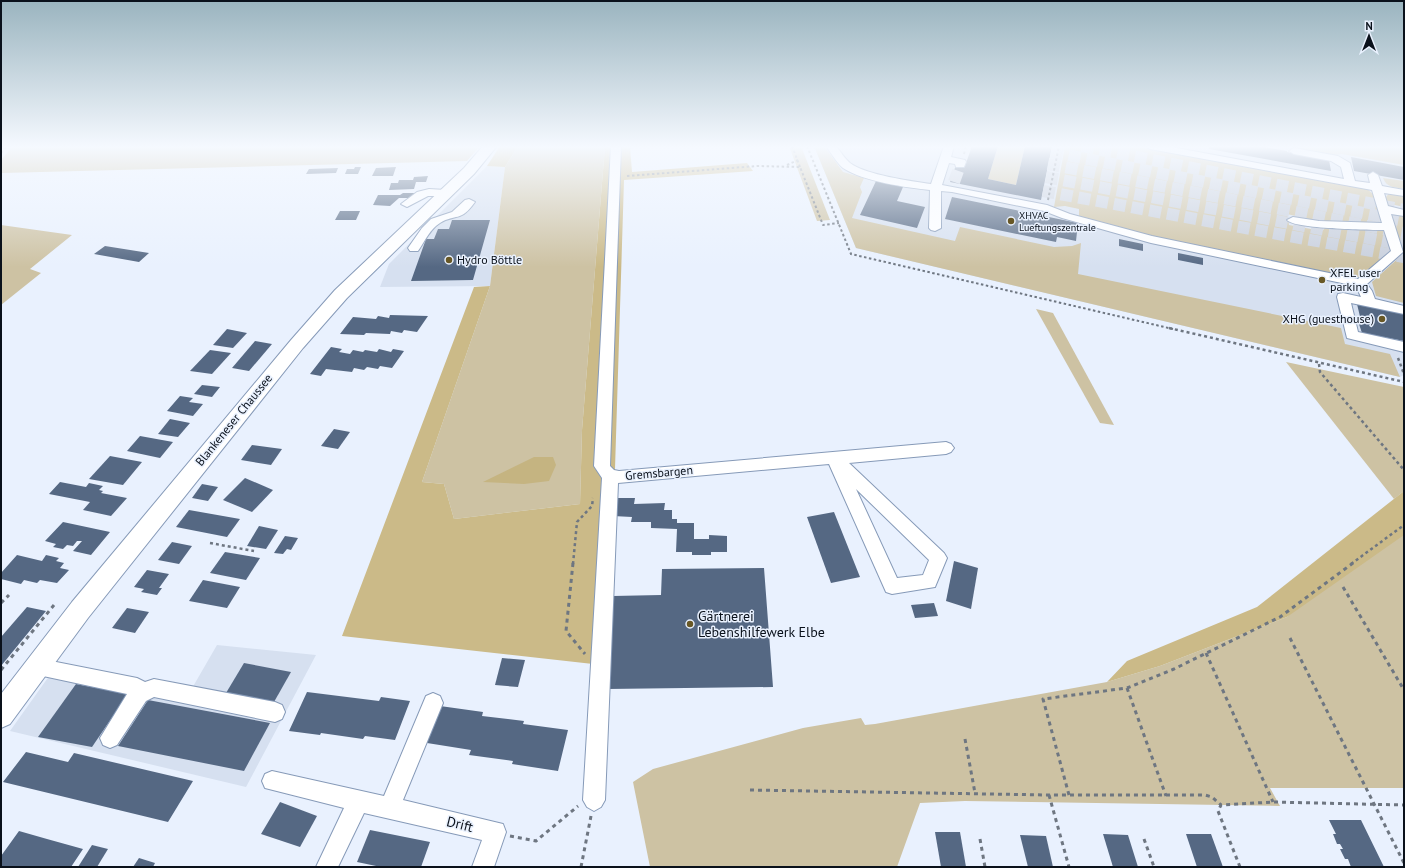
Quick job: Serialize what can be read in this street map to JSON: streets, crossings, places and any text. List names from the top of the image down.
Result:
{
  "streets": {
    "main road": ["Blankeneser Chaussee"],
    "street": ["Gremsbargen", "Drift"]
  },
  "places": [
    "XHVAC Lueftungszentrale",
    "Hydro Böttle",
    "XFEL user parking",
    "XHG (guesthouse)",
    "Gärtnerei Lebenshilfewerk Elbe"
  ],
  "north": "top"
}
